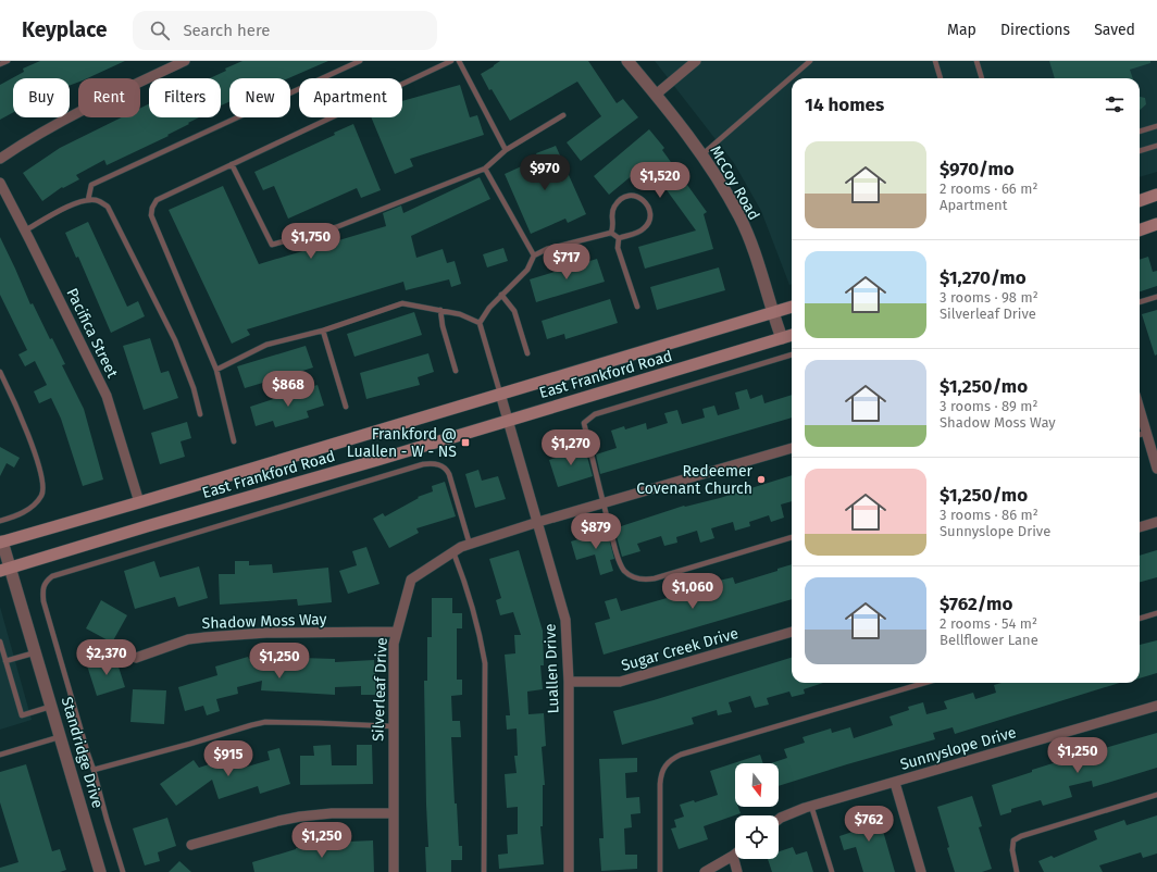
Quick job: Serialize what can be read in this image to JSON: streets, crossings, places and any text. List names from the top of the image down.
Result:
{
  "streets": {
    "main road": ["East Frankford Road"],
    "street": [
      "McCoy Road",
      "Pacifica Street",
      "Shadow Moss Way",
      "Sugar Creek Drive",
      "Luallen Drive",
      "Silverleaf Drive",
      "Sunnyslope Drive",
      "Standridge Drive"
    ]
  },
  "crossings": [
    ["McCoy Road", "East Frankford Road"],
    ["Pacifica Street", "East Frankford Road"],
    ["East Frankford Road", "Luallen Drive"],
    ["East Frankford Road", "Standridge Drive"],
    ["Shadow Moss Way", "Silverleaf Drive"],
    ["Sugar Creek Drive", "Luallen Drive"],
    ["Luallen Drive", "Silverleaf Drive"]
  ],
  "places": {
    "transit": ["Frankford @ Luallen - W - NS"],
    "other": ["Redeemer Covenant Church"]
  },
  "north": "bottom",
  "page": {
    "header": "Keyplace",
    "search": "Search here",
    "nav": ["Map", "Directions", "Saved"],
    "chip": [
      "Buy",
      "Rent",
      "Filters",
      "New",
      "Apartment"
    ],
    "heading": "14 homes",
    "list": [
      {
        "name": "$970/mo",
        "note": "2 rooms · 66 m² · Apartment"
      },
      {
        "name": "$1,270/mo",
        "note": "3 rooms · 98 m² · Silverleaf Drive"
      },
      {
        "name": "$1,250/mo",
        "note": "3 rooms · 89 m² · Shadow Moss Way"
      },
      {
        "name": "$1,250/mo",
        "note": "3 rooms · 86 m² · Sunnyslope Drive"
      },
      {
        "name": "$762/mo",
        "note": "2 rooms · 54 m² · Bellflower Lane"
      }
    ],
    "price": [
      "$970",
      "$1,520",
      "$1,750",
      "$717",
      "$868",
      "$1,270",
      "$879",
      "$1,060",
      "$2,370",
      "$1,250",
      "$1,250",
      "$915",
      "$762",
      "$1,250"
    ]
  }
}
